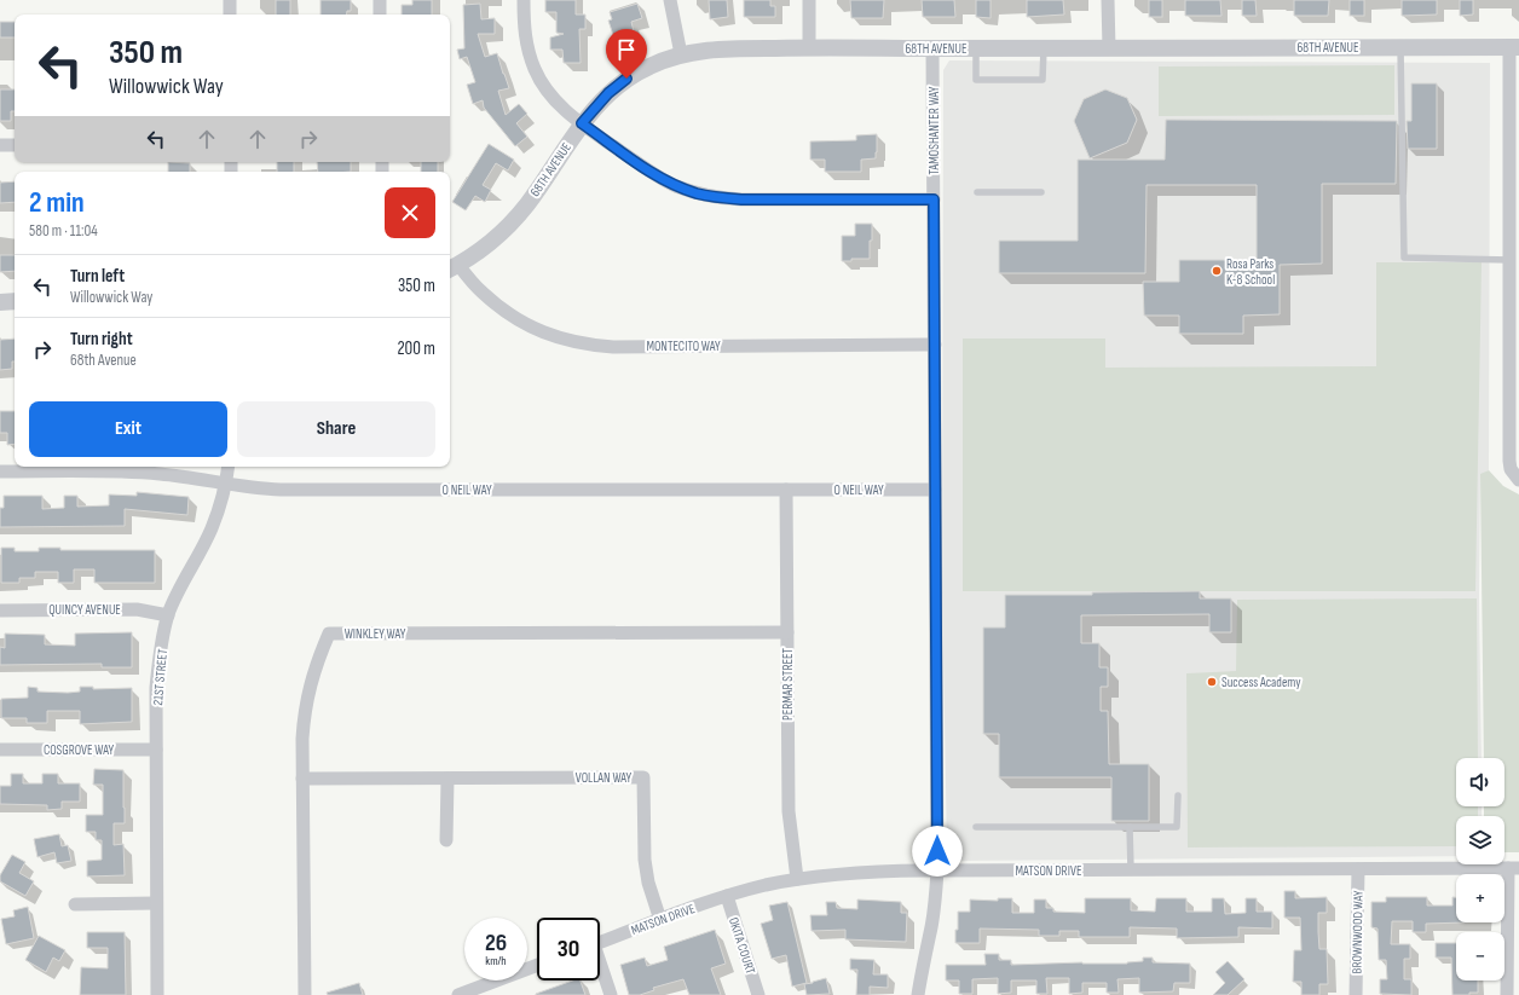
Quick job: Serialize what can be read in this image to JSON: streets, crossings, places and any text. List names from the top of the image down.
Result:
{
  "streets": {
    "street": [
      "68TH AVENUE",
      "TAMOSHANTER WAY",
      "MONTECITO WAY",
      "O NEIL WAY",
      "QUINCY AVENUE",
      "WINKLEY WAY",
      "21ST STREET",
      "PERMAR STREET",
      "COSGROVE WAY",
      "VOLLAN WAY",
      "MATSON DRIVE",
      "BROWNWOOD WAY",
      "OKITA COURT"
    ]
  },
  "crossings": [
    ["68TH AVENUE", "TAMOSHANTER WAY"],
    ["68TH AVENUE", "MONTECITO WAY"],
    ["TAMOSHANTER WAY", "MONTECITO WAY"],
    ["TAMOSHANTER WAY", "O NEIL WAY"],
    ["TAMOSHANTER WAY", "MATSON DRIVE"],
    ["O NEIL WAY", "21ST STREET"],
    ["O NEIL WAY", "PERMAR STREET"],
    ["QUINCY AVENUE", "21ST STREET"],
    ["WINKLEY WAY", "PERMAR STREET"],
    ["WINKLEY WAY", "VOLLAN WAY"],
    ["21ST STREET", "COSGROVE WAY"],
    ["PERMAR STREET", "MATSON DRIVE"],
    ["VOLLAN WAY", "MATSON DRIVE"],
    ["MATSON DRIVE", "BROWNWOOD WAY"],
    ["MATSON DRIVE", "OKITA COURT"]
  ],
  "places": ["Rosa Parks K-8 School", "Success Academy"],
  "page": {
    "turn": ["350 m", "Willowwick Way"],
    "heading": ["2 min", "580 m · 11:04"],
    "list": [
      {
        "name": "Turn left",
        "note": "Willowwick Way",
        "value": "350 m"
      },
      {
        "name": "Turn right",
        "note": "68th Avenue",
        "value": "200 m"
      }
    ],
    "buttons": ["Exit", "Share"],
    "map_buttons": ["+", "−"],
    "speed": "26 km/h",
    "limit": "30"
  }
}
